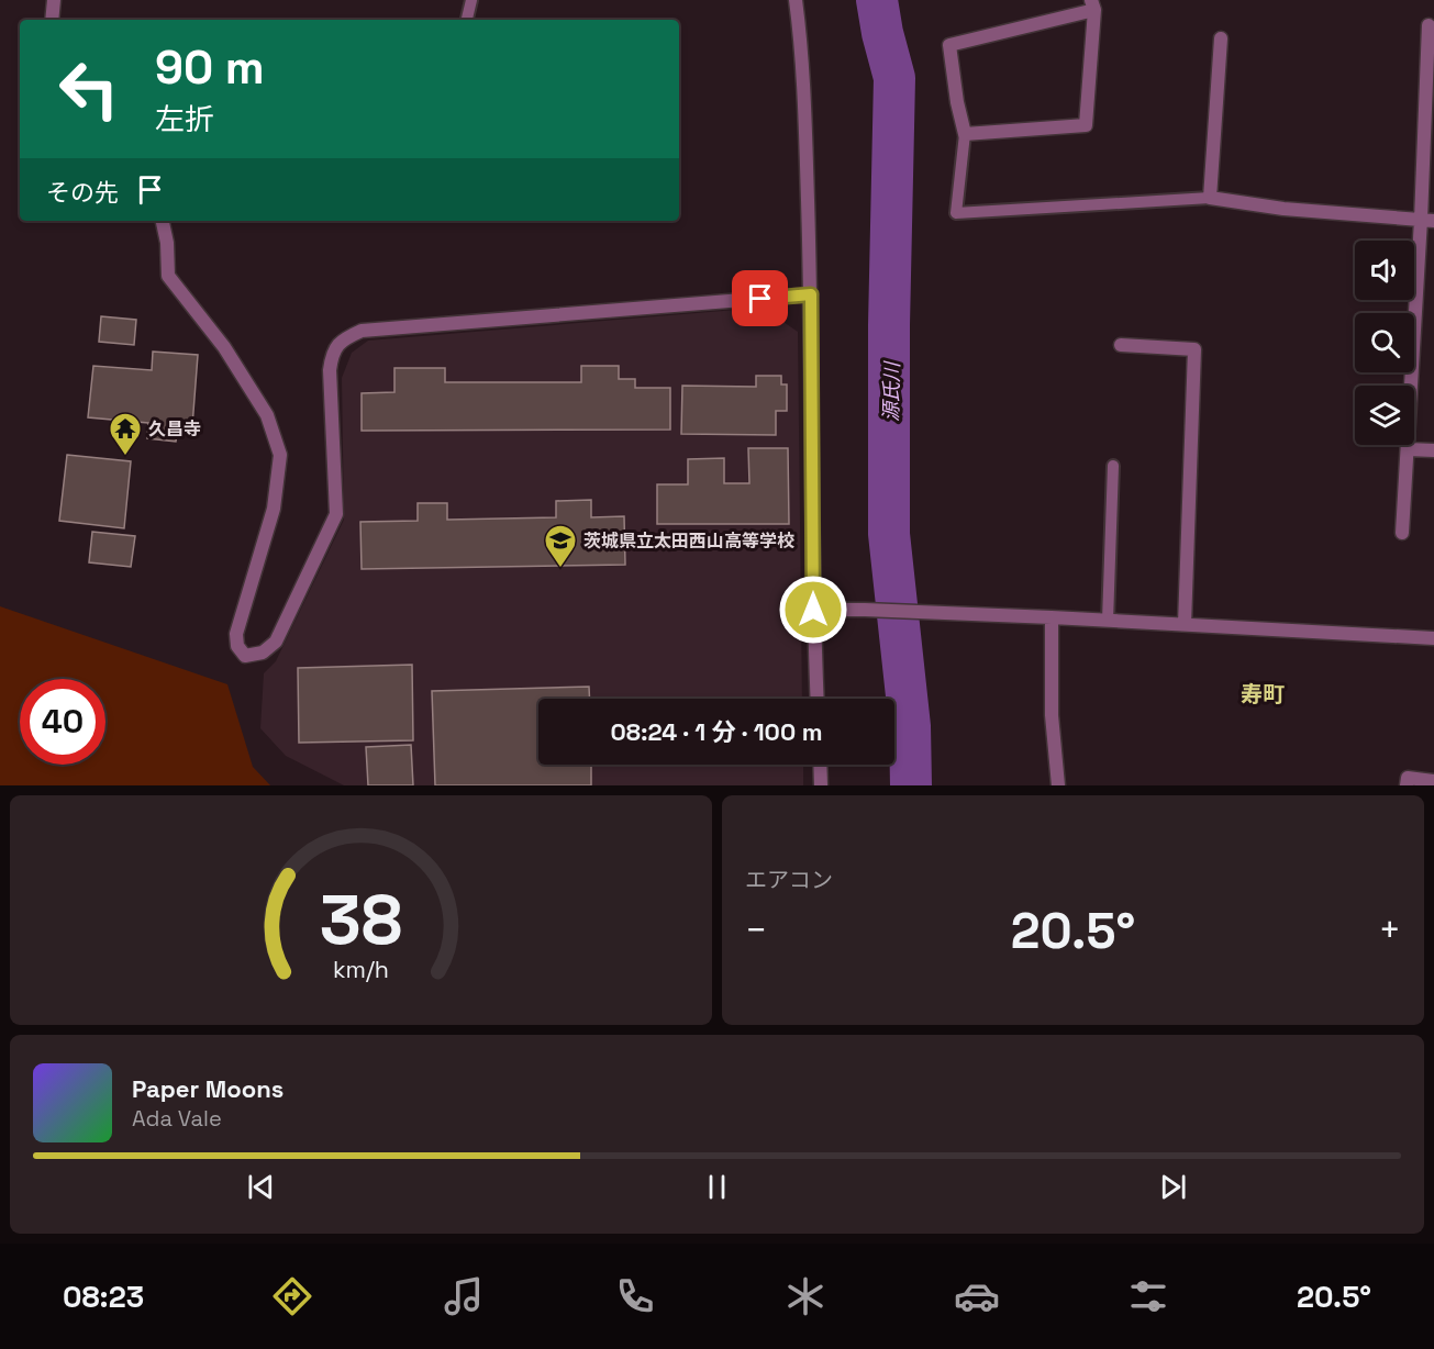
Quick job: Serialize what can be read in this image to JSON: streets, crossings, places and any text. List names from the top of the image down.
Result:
{
  "districts": ["寿町"],
  "water": ["源氏川"],
  "places": {
    "temple": ["久昌寺"],
    "school or university": ["茨城県立太田西山高等学校"]
  },
  "page": {
    "turn": ["90 m", "左折"],
    "then": "その先",
    "limit": "40",
    "trip": "08:24 · 1 分 · 100 m",
    "tile": "エアコン",
    "heat": ["−", "20.5°", "+"],
    "song": ["Paper Moons", "Ada Vale"],
    "tabs": ["08:23", "20.5°"],
    "gauge": ["38", "km/h"]
  }
}
